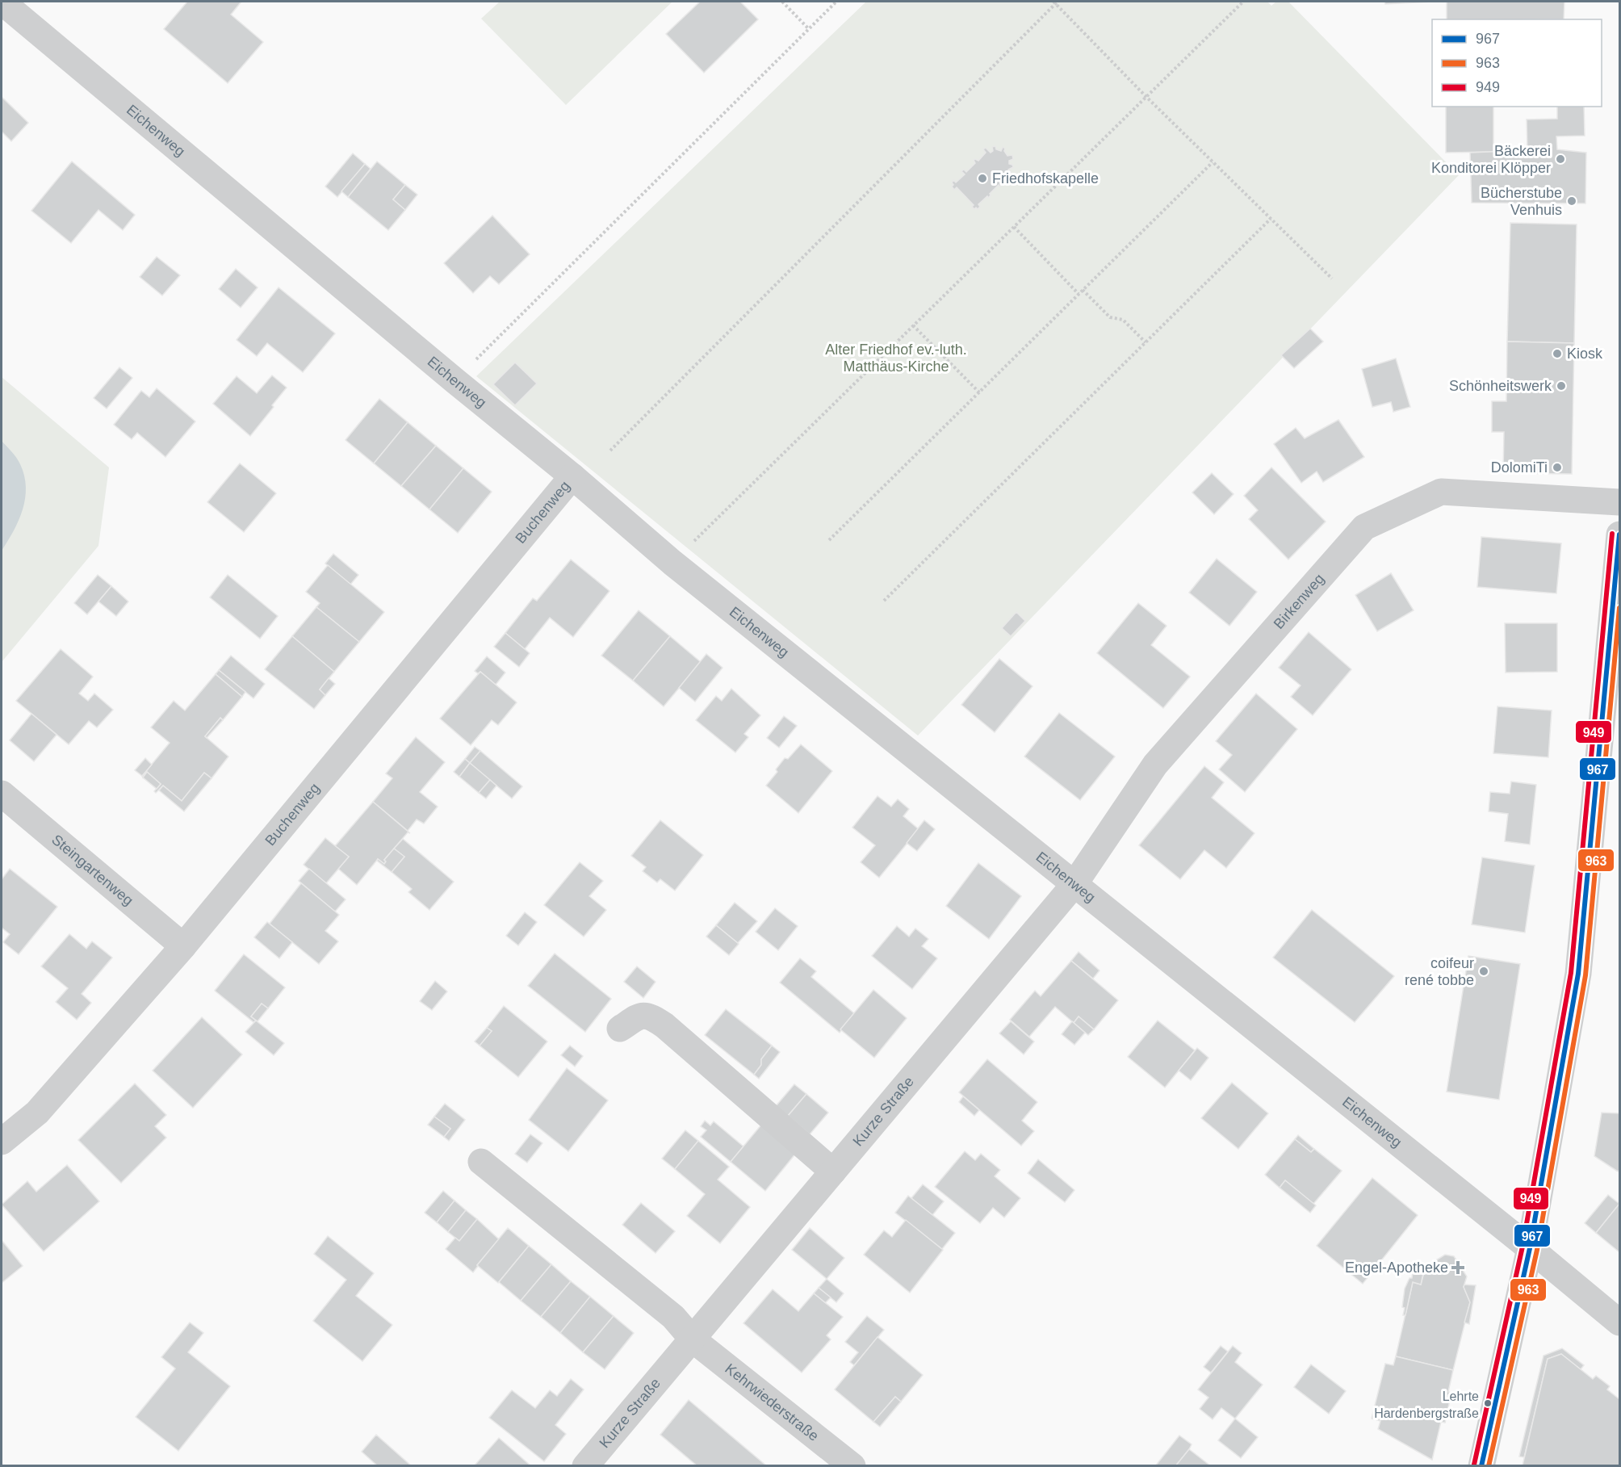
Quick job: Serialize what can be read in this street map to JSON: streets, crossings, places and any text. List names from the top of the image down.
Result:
{
  "streets": {
    "street": [
      "Eichenweg",
      "Buchenweg",
      "Birkenweg",
      "Steingartenweg",
      "Kurze Straße",
      "Kehrwiederstraße"
    ]
  },
  "crossings": [
    ["Eichenweg", "Buchenweg"],
    ["Eichenweg", "Birkenweg"],
    ["Eichenweg", "Kurze Straße"],
    ["Buchenweg", "Steingartenweg"],
    ["Birkenweg", "Kurze Straße"],
    ["Kurze Straße", "Kehrwiederstraße"]
  ],
  "parks": ["Alter Friedhof ev.-luth. Matthäus-Kirche"],
  "places": {
    "other": [
      "Bäckerei Konditorei Klöpper",
      "Friedhofskapelle",
      "Bücherstube Venhuis",
      "Kiosk",
      "Schönheitswerk",
      "DolomiTi",
      "coifeur rené tobbe",
      "Lehrte Hardenbergstraße"
    ],
    "health": ["Engel-Apotheke"]
  },
  "lines": ["transit line 949", "transit line 967", "transit line 963"],
  "legend": ["967", "963", "949"]
}
